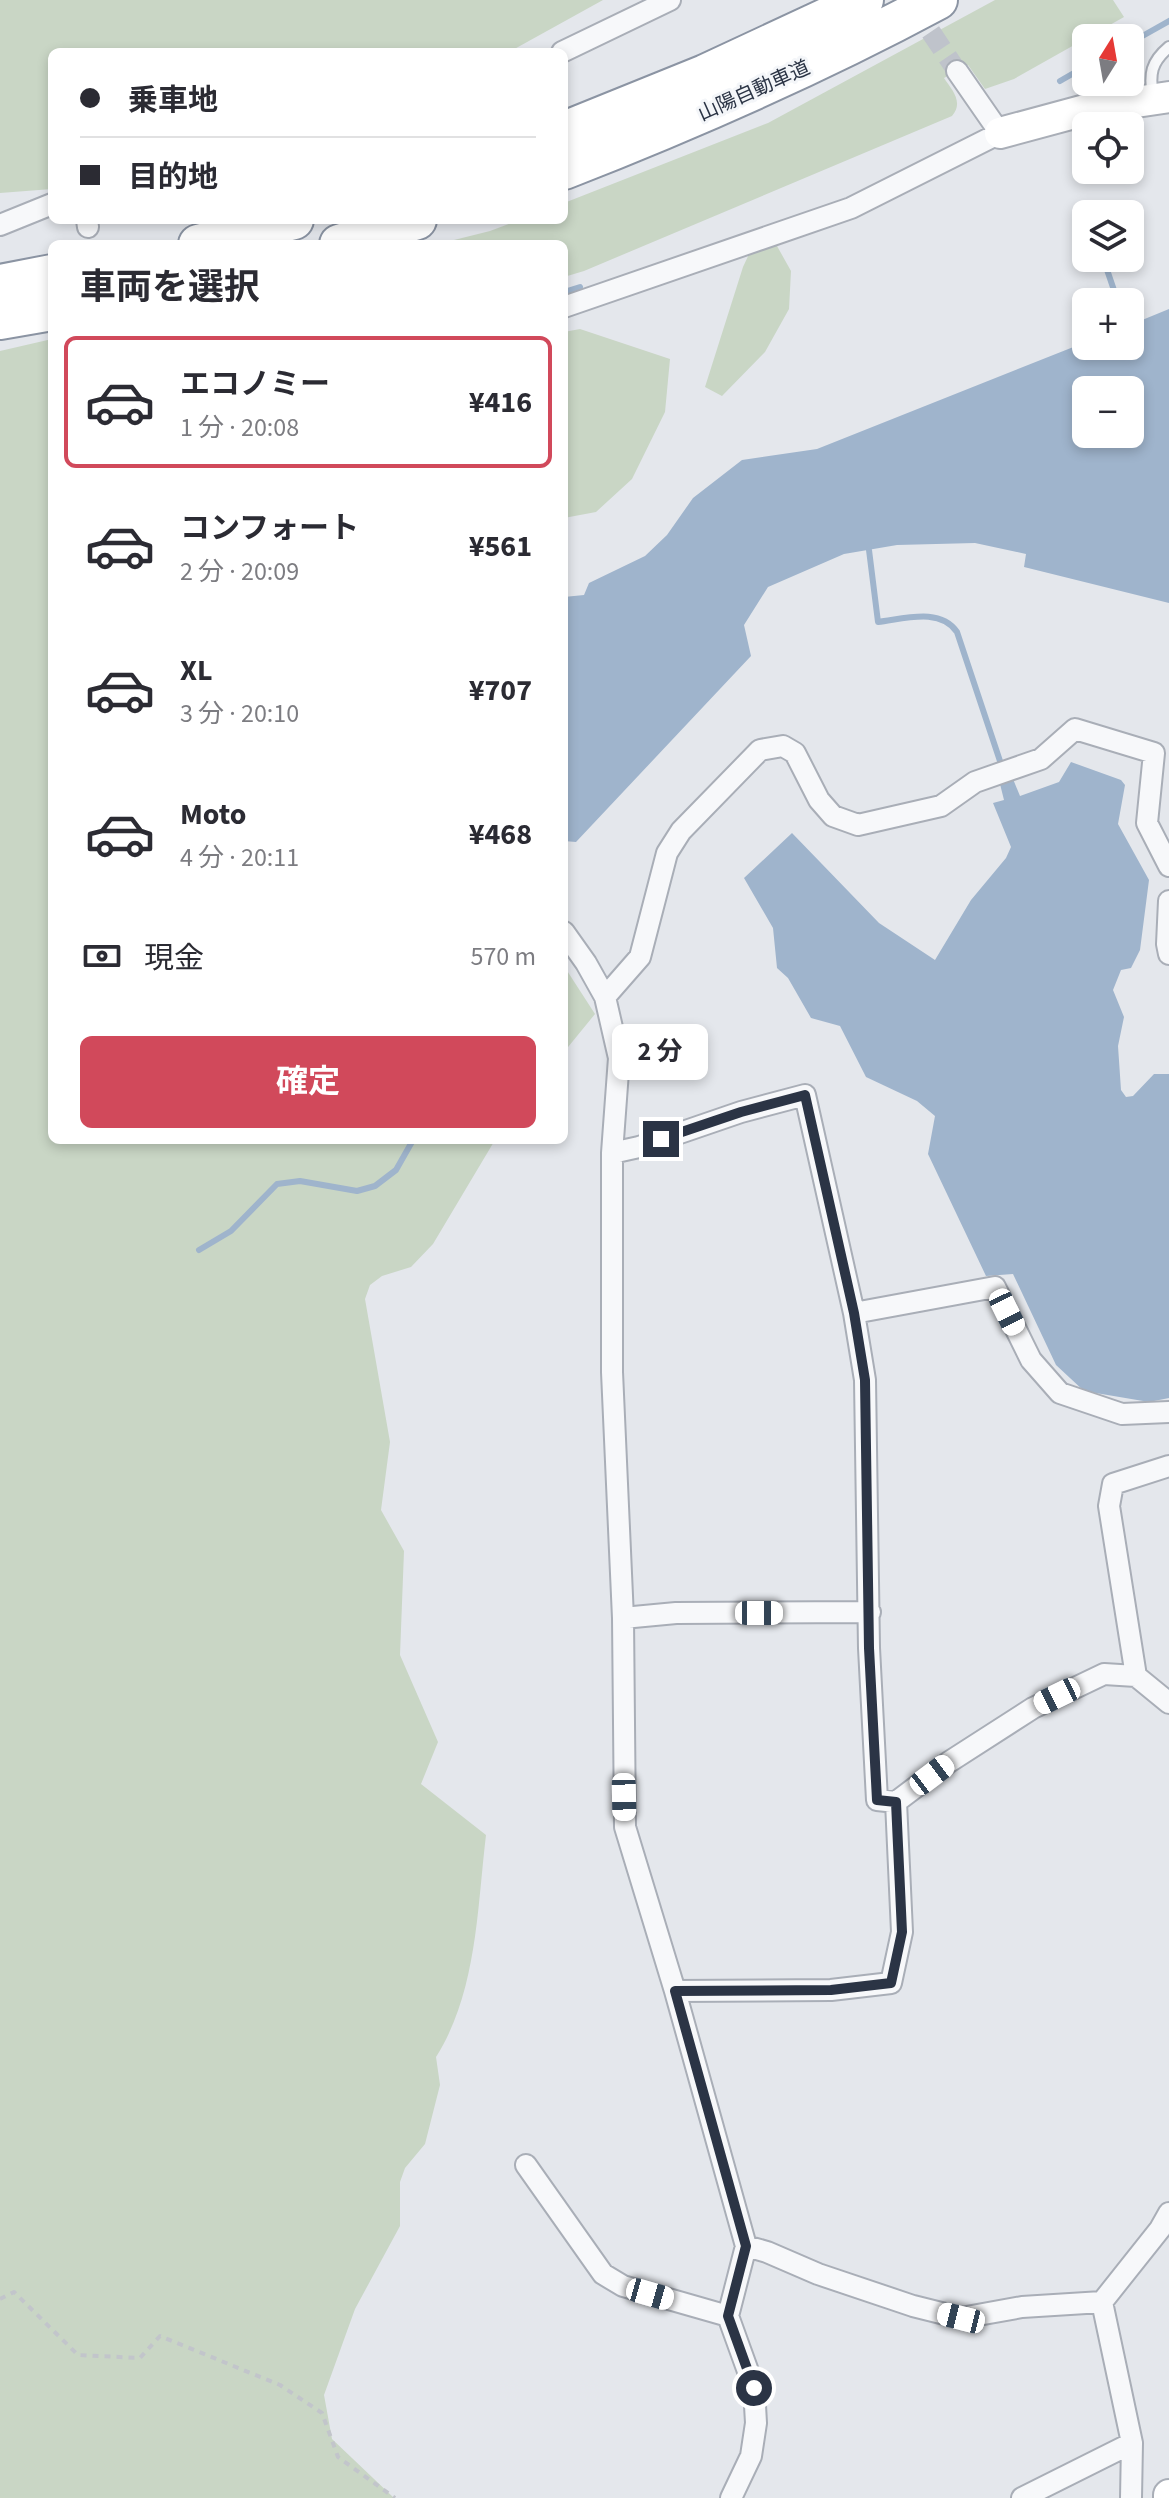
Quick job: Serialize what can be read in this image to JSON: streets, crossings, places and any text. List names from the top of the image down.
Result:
{
  "streets": {
    "highway": ["山陽自動車道"]
  },
  "north": "top",
  "page": {
    "map_buttons": ["+", "−"],
    "banner": ["乗車地", "目的地"],
    "heading": "車両を選択",
    "list": [
      {
        "name": "エコノミー",
        "note": "1 分 · 20:08",
        "value": "¥416"
      },
      {
        "name": "コンフォート",
        "note": "2 分 · 20:09",
        "value": "¥561"
      },
      {
        "name": "XL",
        "note": "3 分 · 20:10",
        "value": "¥707"
      },
      {
        "name": "Moto",
        "note": "4 分 · 20:11",
        "value": "¥468"
      }
    ],
    "pay": ["現金", "570 m"],
    "buttons": "確定",
    "bubble": "2 分"
  }
}
